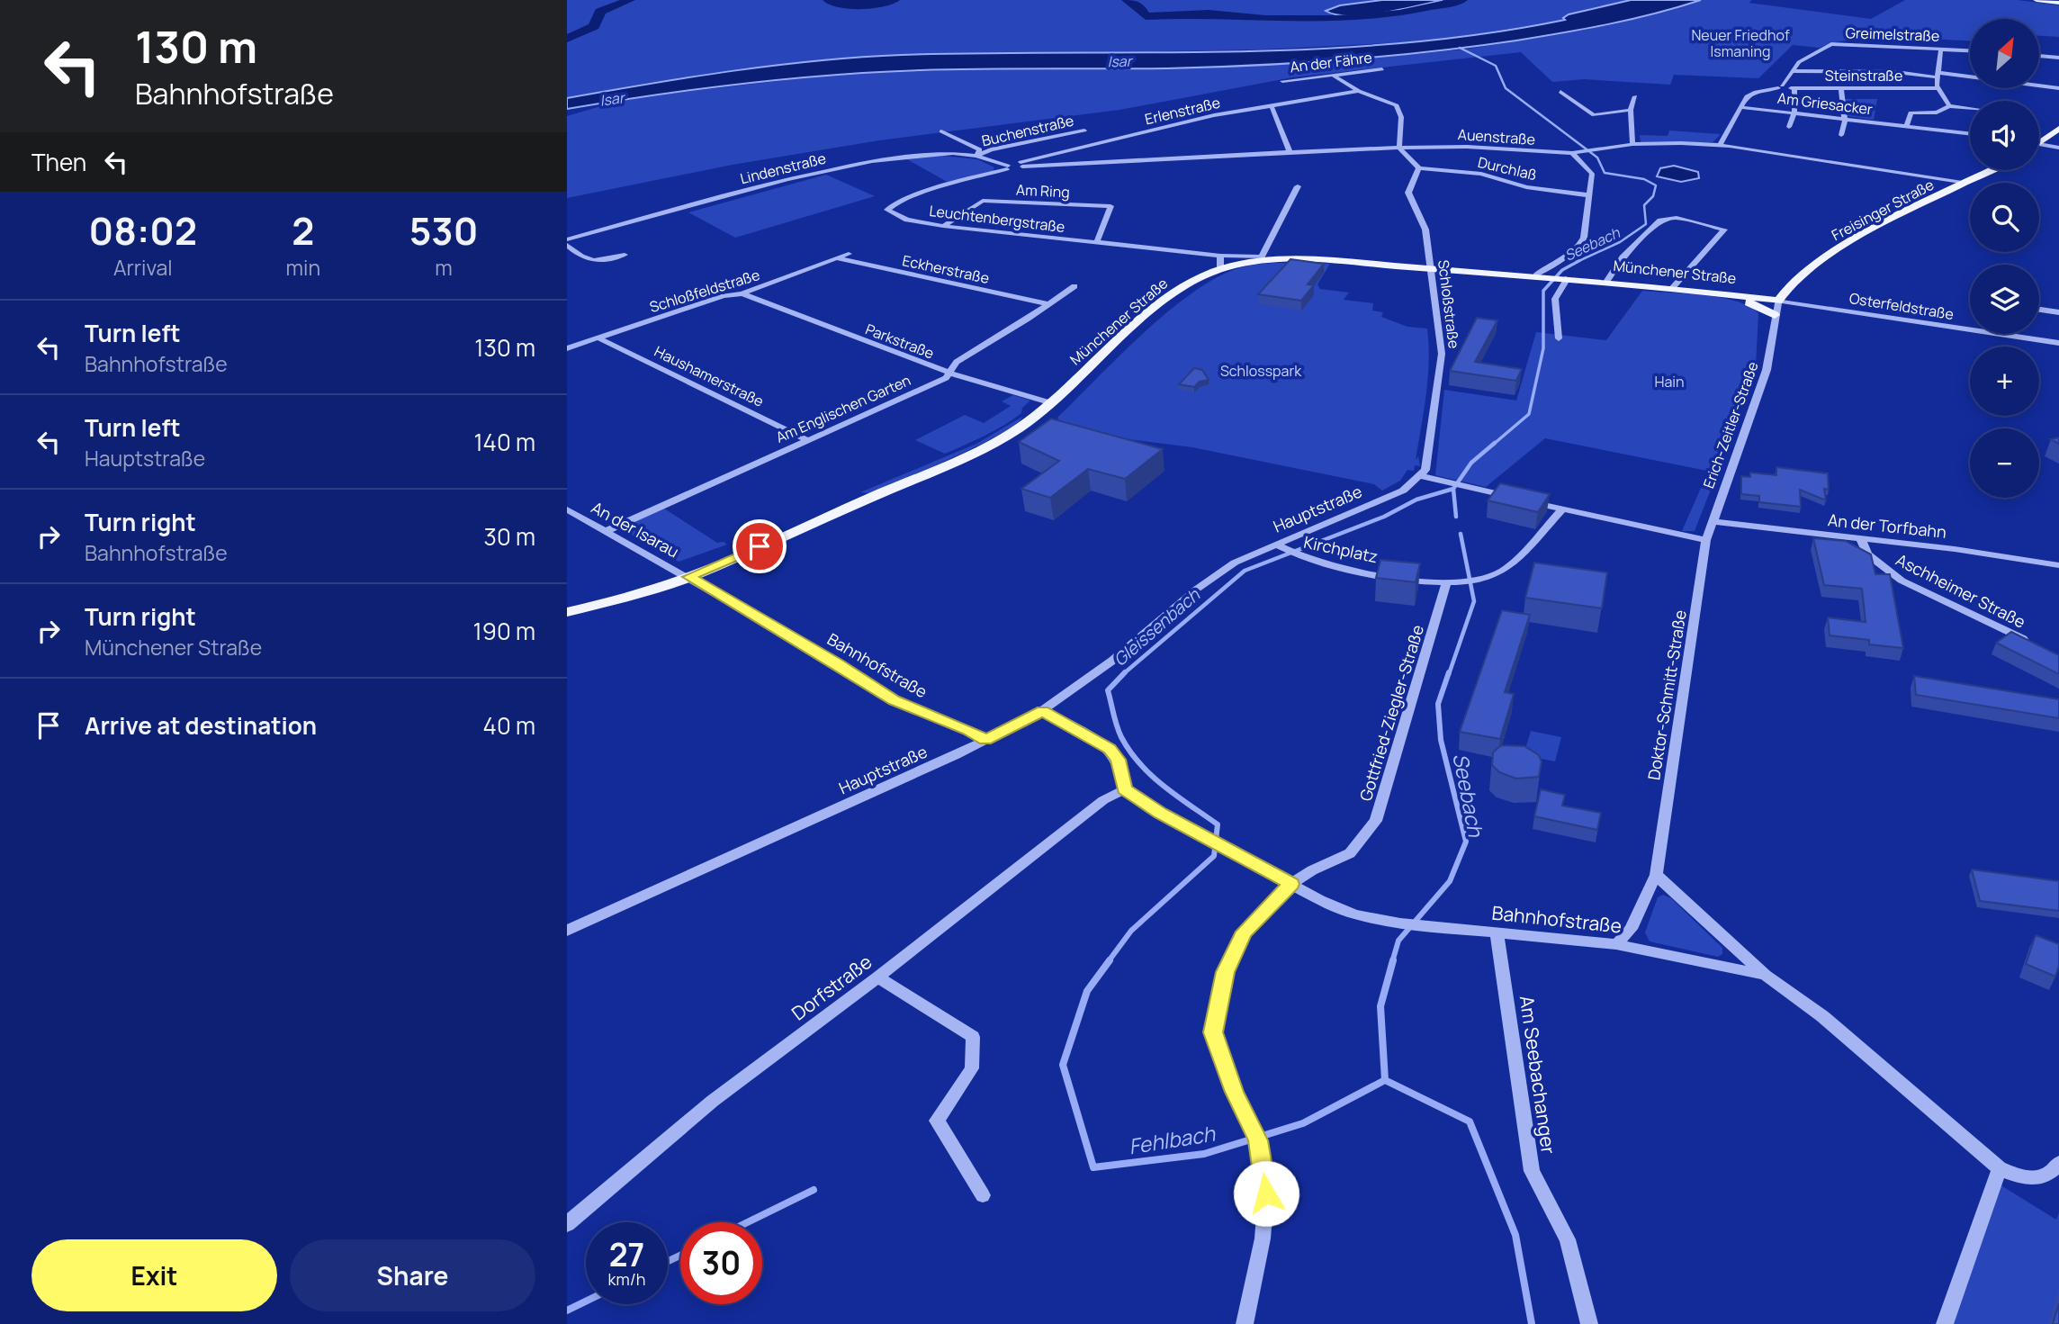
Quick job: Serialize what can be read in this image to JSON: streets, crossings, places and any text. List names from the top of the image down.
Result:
{
  "streets": {
    "main road": ["Freisinger Straße", "Münchener Straße"],
    "street": [
      "Greimelstraße",
      "An der Fähre",
      "Steinstraße",
      "Am Griesacker",
      "Erlenstraße",
      "Buchenstraße",
      "Auenstraße",
      "Lindenstraße",
      "Durchlaß",
      "Am Ring",
      "Leuchtenbergstraße",
      "Eckherstraße",
      "Schloßfeldstraße",
      "Schloßstraße",
      "Osterfeldstraße",
      "Parkstraße",
      "Haushamerstraße",
      "Am Englischen Garten",
      "Erich-Zeitler-Straße",
      "Hauptstraße",
      "An der Torfbahn",
      "An der Isarau",
      "Kirchplatz",
      "Aschheimer Straße",
      "Bahnhofstraße",
      "Doktor-Schmitt-Straße",
      "Gottfried-Ziegler-Straße",
      "Dorfstraße",
      "Am Seebachanger"
    ]
  },
  "crossings": [
    ["Greimelstraße", "Steinstraße"],
    ["Erlenstraße", "Auenstraße"],
    ["Erlenstraße", "Lindenstraße"],
    ["Erlenstraße", "Leuchtenbergstraße"],
    ["Buchenstraße", "Lindenstraße"],
    ["Auenstraße", "Lindenstraße"],
    ["Auenstraße", "Freisinger Straße"],
    ["Auenstraße", "Leuchtenbergstraße"],
    ["Lindenstraße", "Leuchtenbergstraße"],
    ["Durchlaß", "Schloßstraße"],
    ["Am Ring", "Leuchtenbergstraße"],
    ["Freisinger Straße", "Münchener Straße"],
    ["Freisinger Straße", "Osterfeldstraße"],
    ["Freisinger Straße", "Erich-Zeitler-Straße"],
    ["Eckherstraße", "Schloßfeldstraße"],
    ["Eckherstraße", "Am Englischen Garten"],
    ["Münchener Straße", "Schloßstraße"],
    ["Münchener Straße", "Osterfeldstraße"],
    ["Münchener Straße", "Parkstraße"],
    ["Münchener Straße", "Erich-Zeitler-Straße"],
    ["Münchener Straße", "An der Isarau"],
    ["Münchener Straße", "Bahnhofstraße"],
    ["Schloßfeldstraße", "Parkstraße"],
    ["Schloßfeldstraße", "Haushamerstraße"],
    ["Schloßstraße", "Hauptstraße"],
    ["Osterfeldstraße", "Erich-Zeitler-Straße"],
    ["Parkstraße", "Am Englischen Garten"],
    ["Haushamerstraße", "Am Englischen Garten"],
    ["Am Englischen Garten", "An der Isarau"],
    ["Erich-Zeitler-Straße", "An der Torfbahn"],
    ["Erich-Zeitler-Straße", "Doktor-Schmitt-Straße"],
    ["Hauptstraße", "Kirchplatz"],
    ["Hauptstraße", "Bahnhofstraße"],
    ["An der Torfbahn", "Aschheimer Straße"],
    ["An der Torfbahn", "Doktor-Schmitt-Straße"],
    ["An der Isarau", "Bahnhofstraße"],
    ["Kirchplatz", "Gottfried-Ziegler-Straße"],
    ["Bahnhofstraße", "Doktor-Schmitt-Straße"],
    ["Bahnhofstraße", "Gottfried-Ziegler-Straße"],
    ["Bahnhofstraße", "Dorfstraße"],
    ["Bahnhofstraße", "Am Seebachanger"]
  ],
  "water": [
    "Isar",
    "Seebach",
    "Gleissenbach",
    "Fehlbach"
  ],
  "parks": ["Neuer Friedhof Ismaning", "Schlosspark", "Hain"],
  "north": "top right",
  "page": {
    "turn": ["130 m", "Bahnhofstraße"],
    "map_buttons": ["+", "−"],
    "then": "Then",
    "eta": [
      "08:02",
      "Arrival",
      "2",
      "min",
      "530",
      "m"
    ],
    "list": [
      {
        "name": "Turn left",
        "note": "Bahnhofstraße",
        "value": "130 m"
      },
      {
        "name": "Turn left",
        "note": "Hauptstraße",
        "value": "140 m"
      },
      {
        "name": "Turn right",
        "note": "Bahnhofstraße",
        "value": "30 m"
      },
      {
        "name": "Turn right",
        "note": "Münchener Straße",
        "value": "190 m"
      },
      {
        "name": "Arrive at destination",
        "value": "40 m"
      }
    ],
    "speed": "27 km/h",
    "limit": "30",
    "buttons": ["Exit", "Share"]
  }
}
